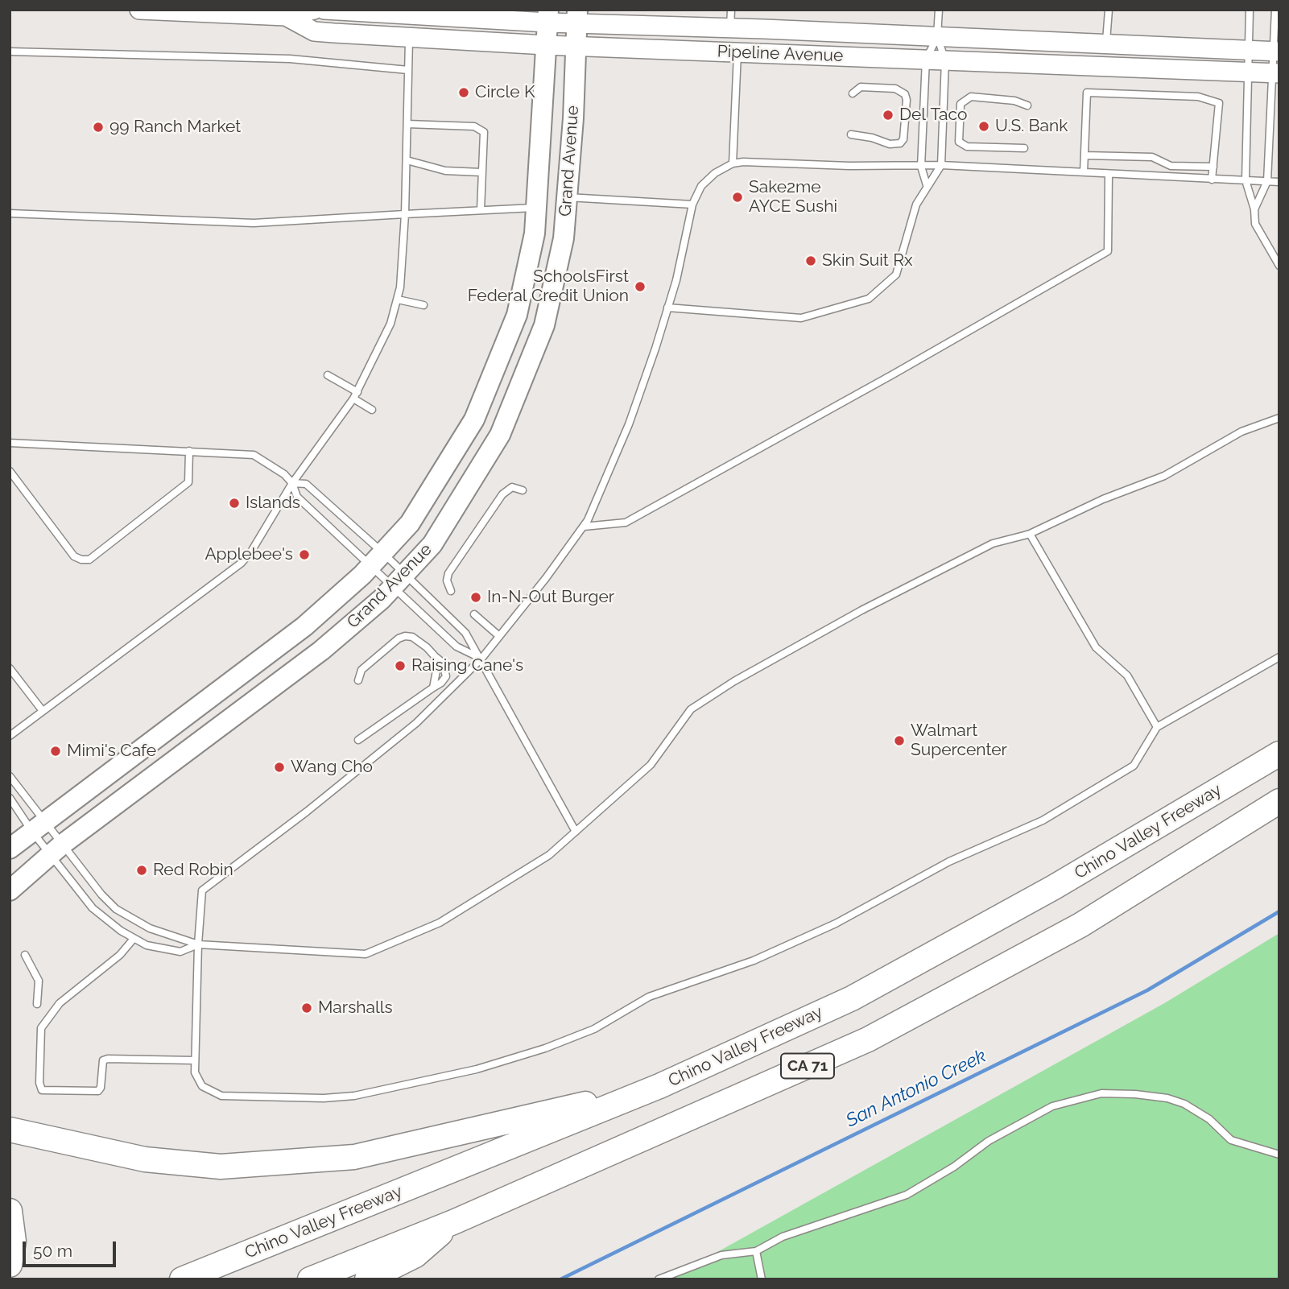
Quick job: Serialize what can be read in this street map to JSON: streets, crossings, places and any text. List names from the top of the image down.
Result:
{
  "streets": {
    "highway": ["Chino Valley Freeway", "CA 71"],
    "main road": ["Pipeline Avenue", "Grand Avenue"]
  },
  "crossings": [
    ["Pipeline Avenue", "Grand Avenue"]
  ],
  "water": ["San Antonio Creek"],
  "places": [
    "Circle K",
    "Del Taco",
    "U.S. Bank",
    "99 Ranch Market",
    "Sake2me AYCE Sushi",
    "Skin Suit Rx",
    "SchoolsFirst Federal Credit Union",
    "Islands",
    "Applebee's",
    "In-N-Out Burger",
    "Raising Cane's",
    "Walmart Supercenter",
    "Mimi's Cafe",
    "Wang Cho",
    "Red Robin",
    "Marshalls"
  ],
  "scale_bar": "50 m"
}
